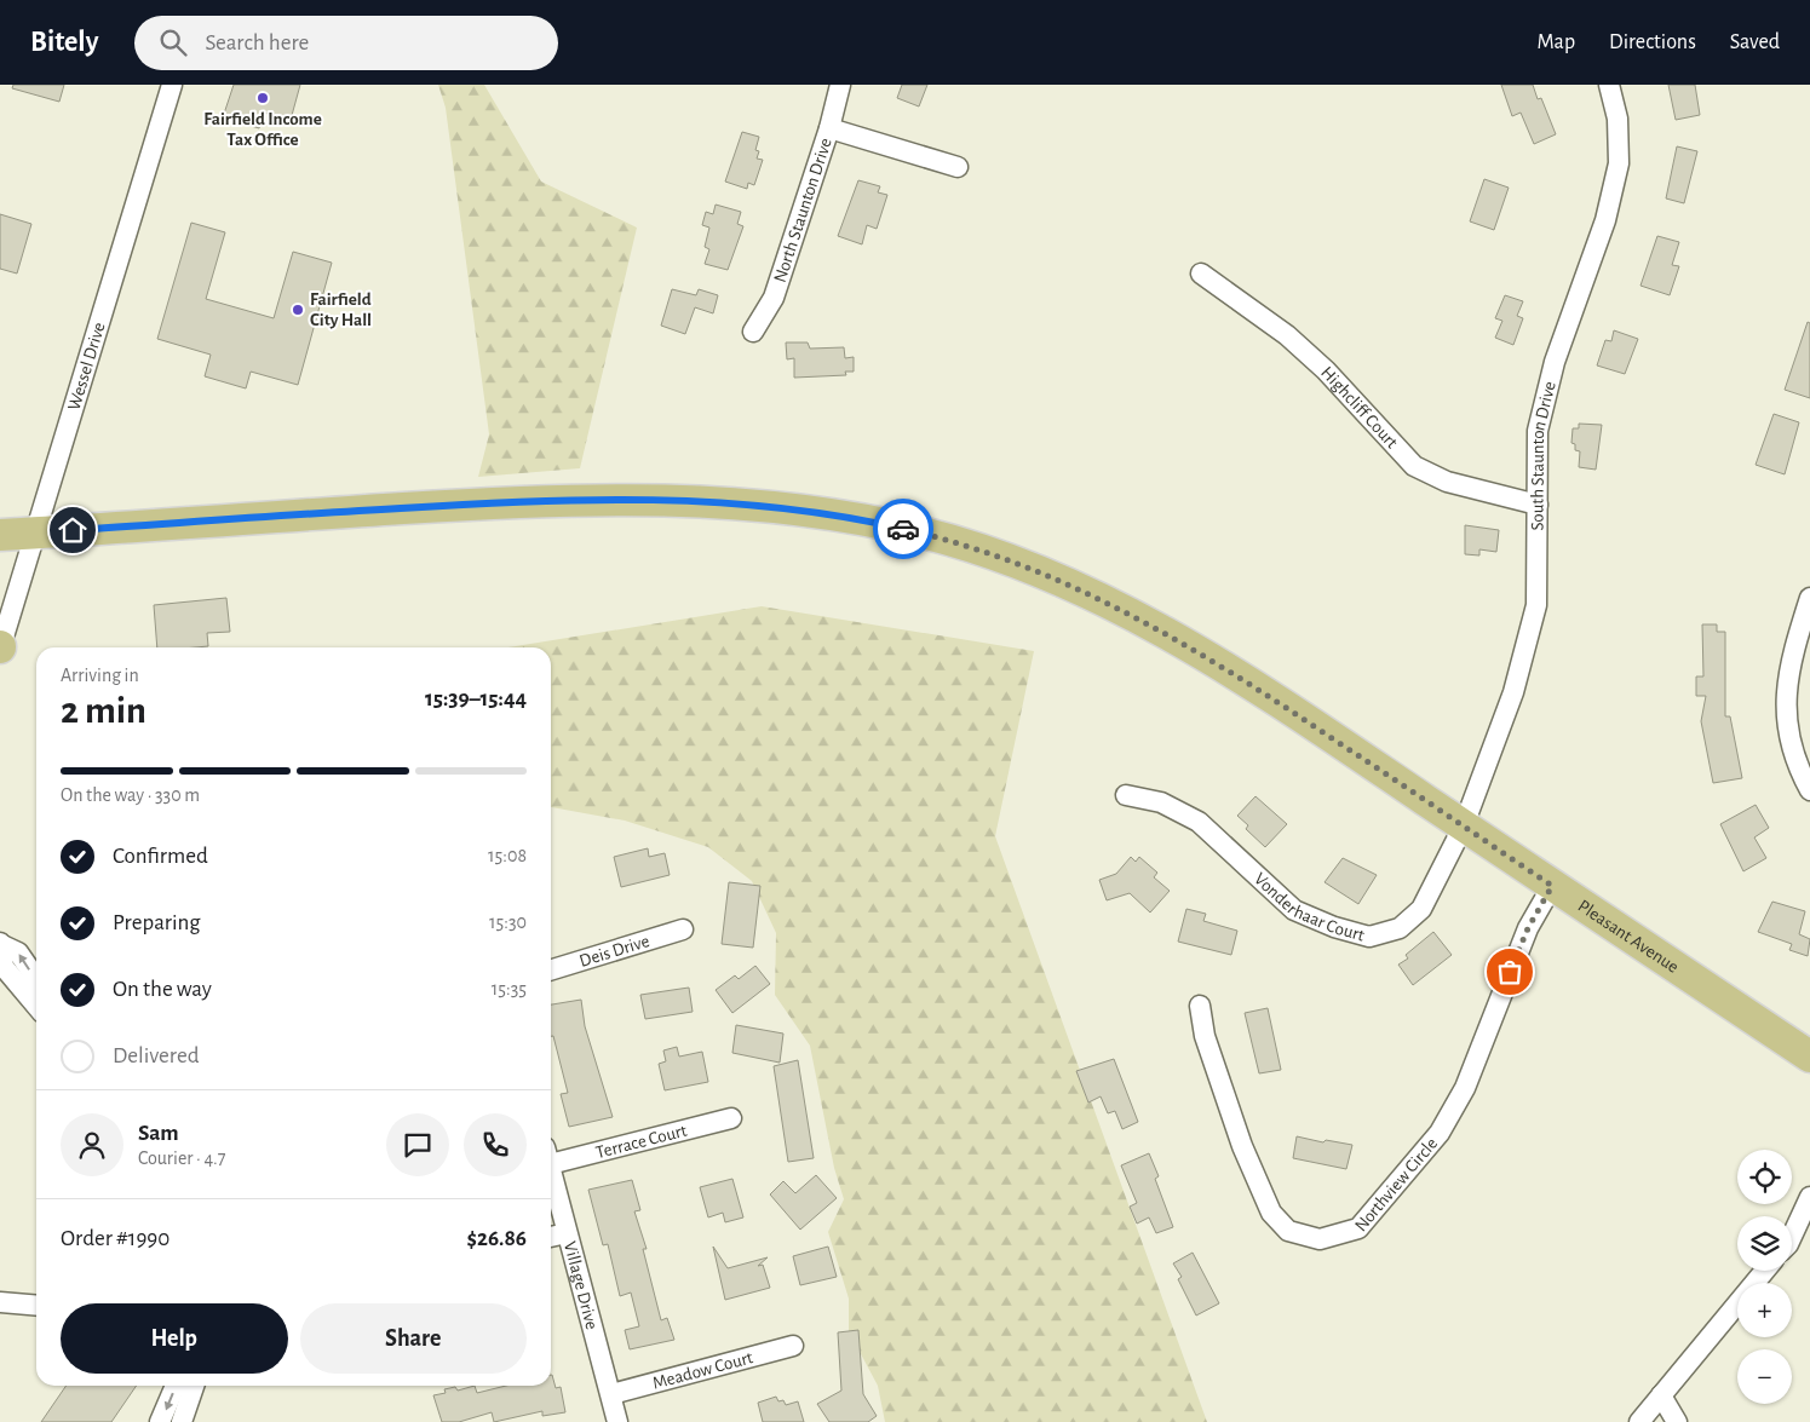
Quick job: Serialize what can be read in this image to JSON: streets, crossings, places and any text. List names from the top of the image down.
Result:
{
  "streets": {
    "main road": ["Pleasant Avenue"],
    "street": [
      "North Staunton Drive",
      "Wessel Drive",
      "Highcliff Court",
      "South Staunton Drive",
      "Vonderhaar Court",
      "Deis Drive",
      "Terrace Court",
      "Northview Circle",
      "Village Drive",
      "Meadow Court"
    ]
  },
  "crossings": [
    ["Wessel Drive", "Pleasant Avenue"],
    ["Highcliff Court", "South Staunton Drive"],
    ["South Staunton Drive", "Vonderhaar Court"],
    ["South Staunton Drive", "Pleasant Avenue"],
    ["Vonderhaar Court", "Pleasant Avenue"],
    ["Pleasant Avenue", "Northview Circle"],
    ["Village Drive", "Meadow Court"]
  ],
  "places": ["Fairfield Income Tax Office", "Fairfield City Hall"],
  "page": {
    "header": "Bitely",
    "search": "Search here",
    "nav": ["Map", "Directions", "Saved"],
    "heading": ["2 min", "Arriving in", "15:39–15:44"],
    "panel": [
      "Sam",
      "Courier · 4.7",
      "Order #1990",
      "$26.86"
    ],
    "bar": "On the way · 330 m",
    "list": [
      ["Confirmed", "15:08"],
      ["Preparing", "15:30"],
      ["On the way", "15:35"],
      "Delivered"
    ],
    "map_buttons": ["+", "−"],
    "buttons": ["Help", "Share"]
  }
}
